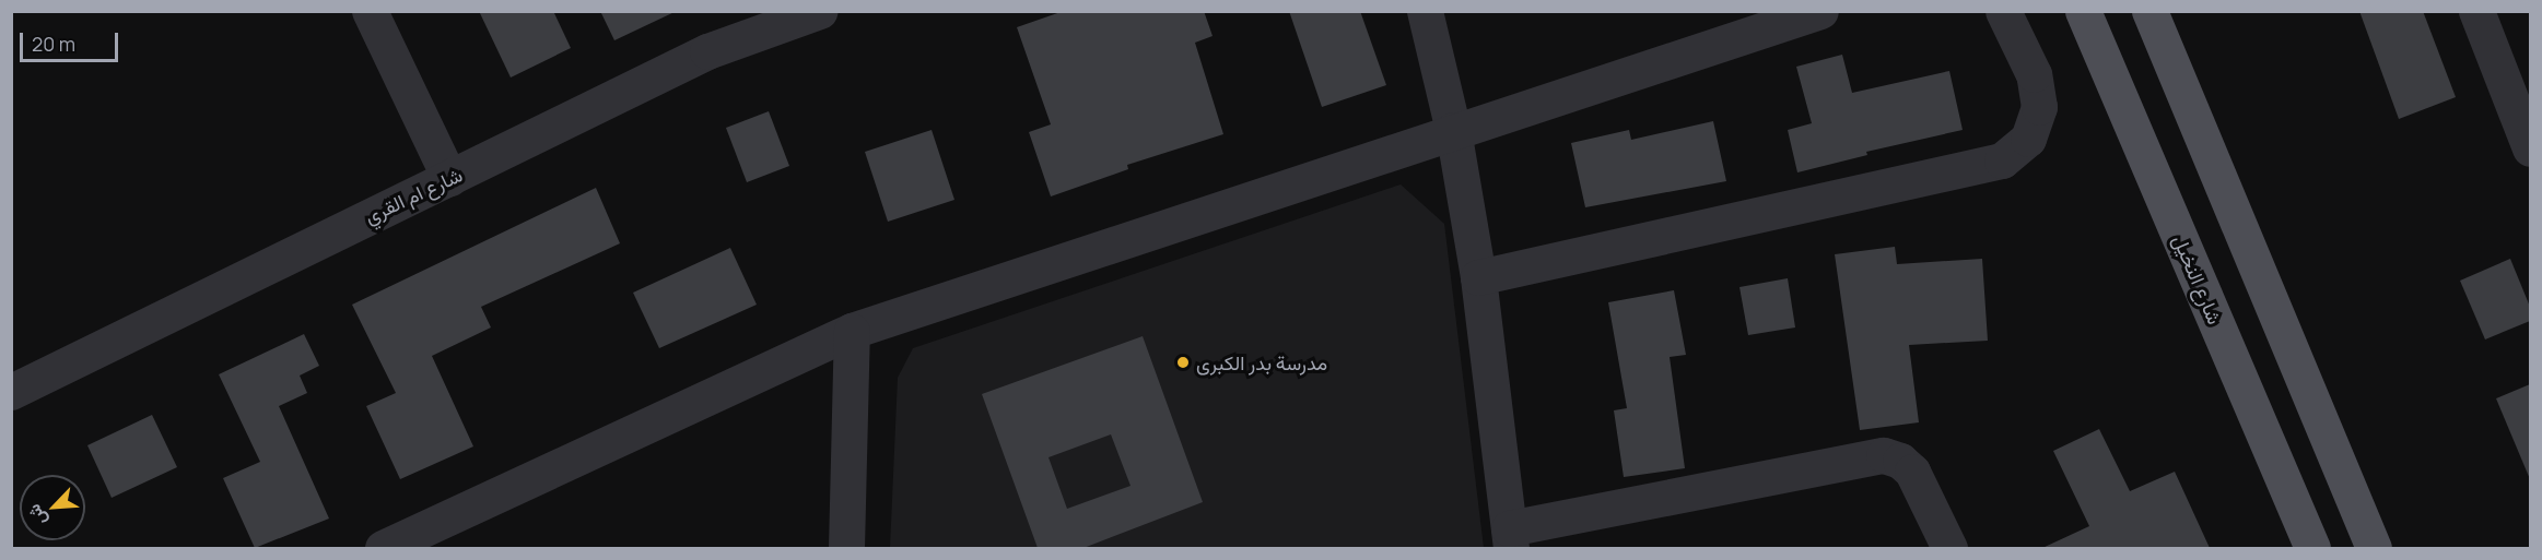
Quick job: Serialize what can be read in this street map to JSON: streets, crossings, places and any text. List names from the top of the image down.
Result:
{
  "streets": {
    "main road": ["شارع النخيل"],
    "street": ["شارع ام القري"]
  },
  "places": ["مدرسة بدر الكبرى"],
  "scale_bar": "20 m",
  "north": "bottom left"
}
